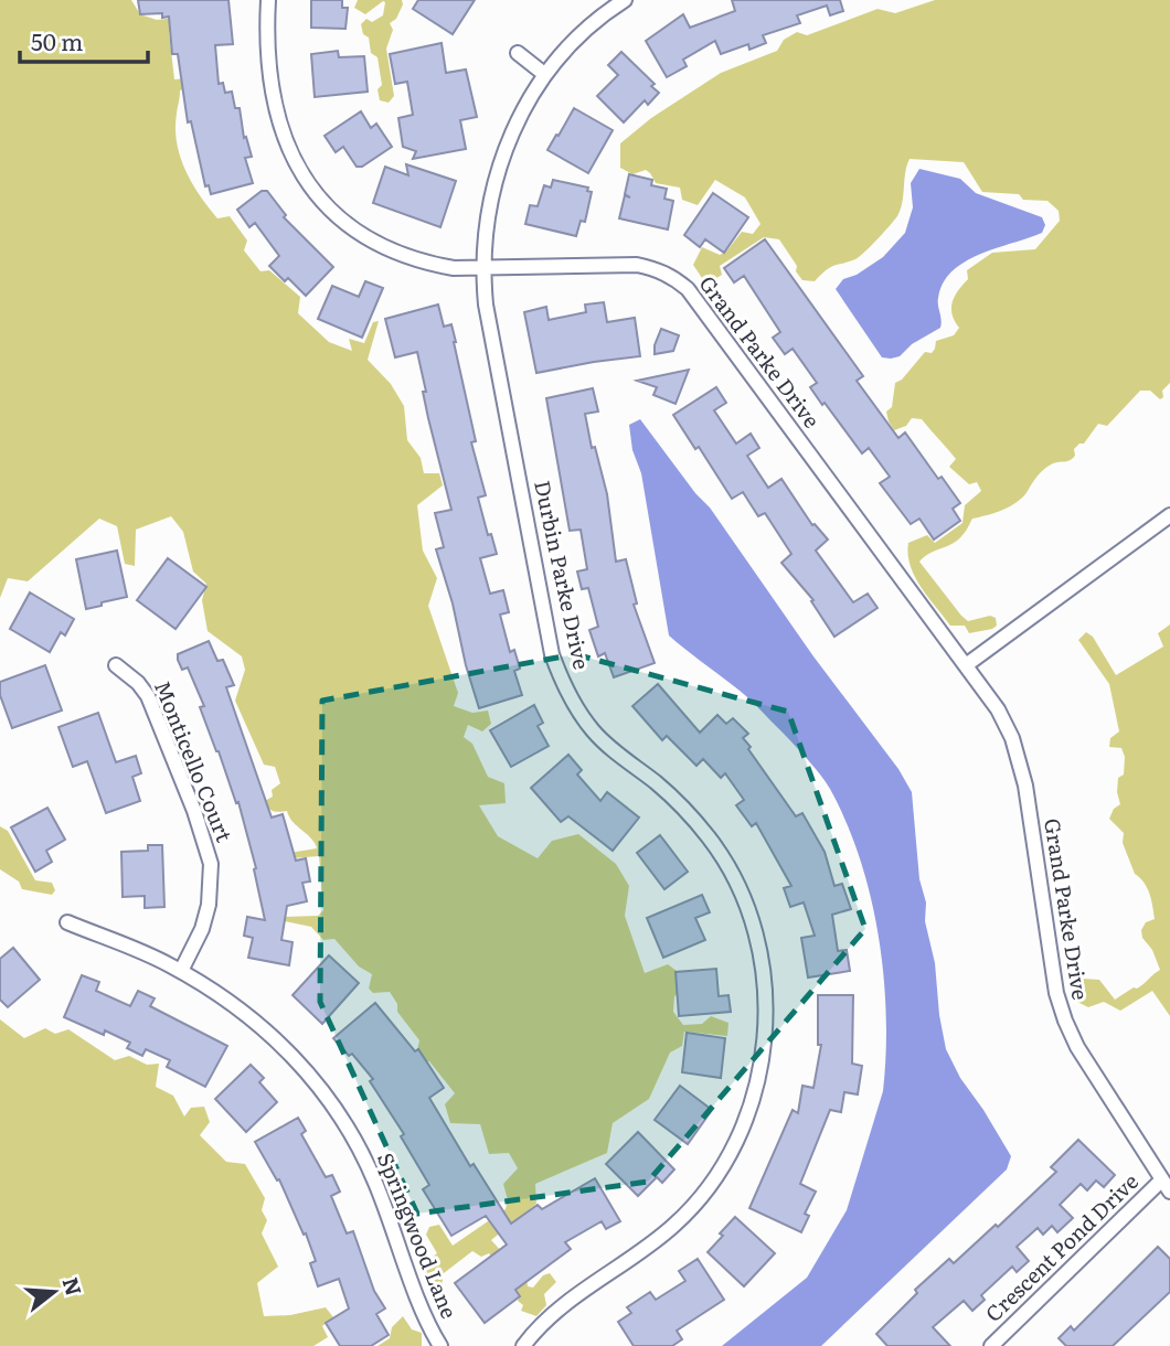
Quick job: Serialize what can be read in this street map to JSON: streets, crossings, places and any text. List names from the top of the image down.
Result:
{
  "streets": {
    "street": [
      "Grand Parke Drive",
      "Durbin Parke Drive",
      "Monticello Court",
      "Springwood Lane",
      "Crescent Pond Drive"
    ]
  },
  "crossings": [
    ["Grand Parke Drive", "Durbin Parke Drive"],
    ["Grand Parke Drive", "Crescent Pond Drive"],
    ["Monticello Court", "Springwood Lane"]
  ],
  "scale_bar": "50 m",
  "north": "right"
}
